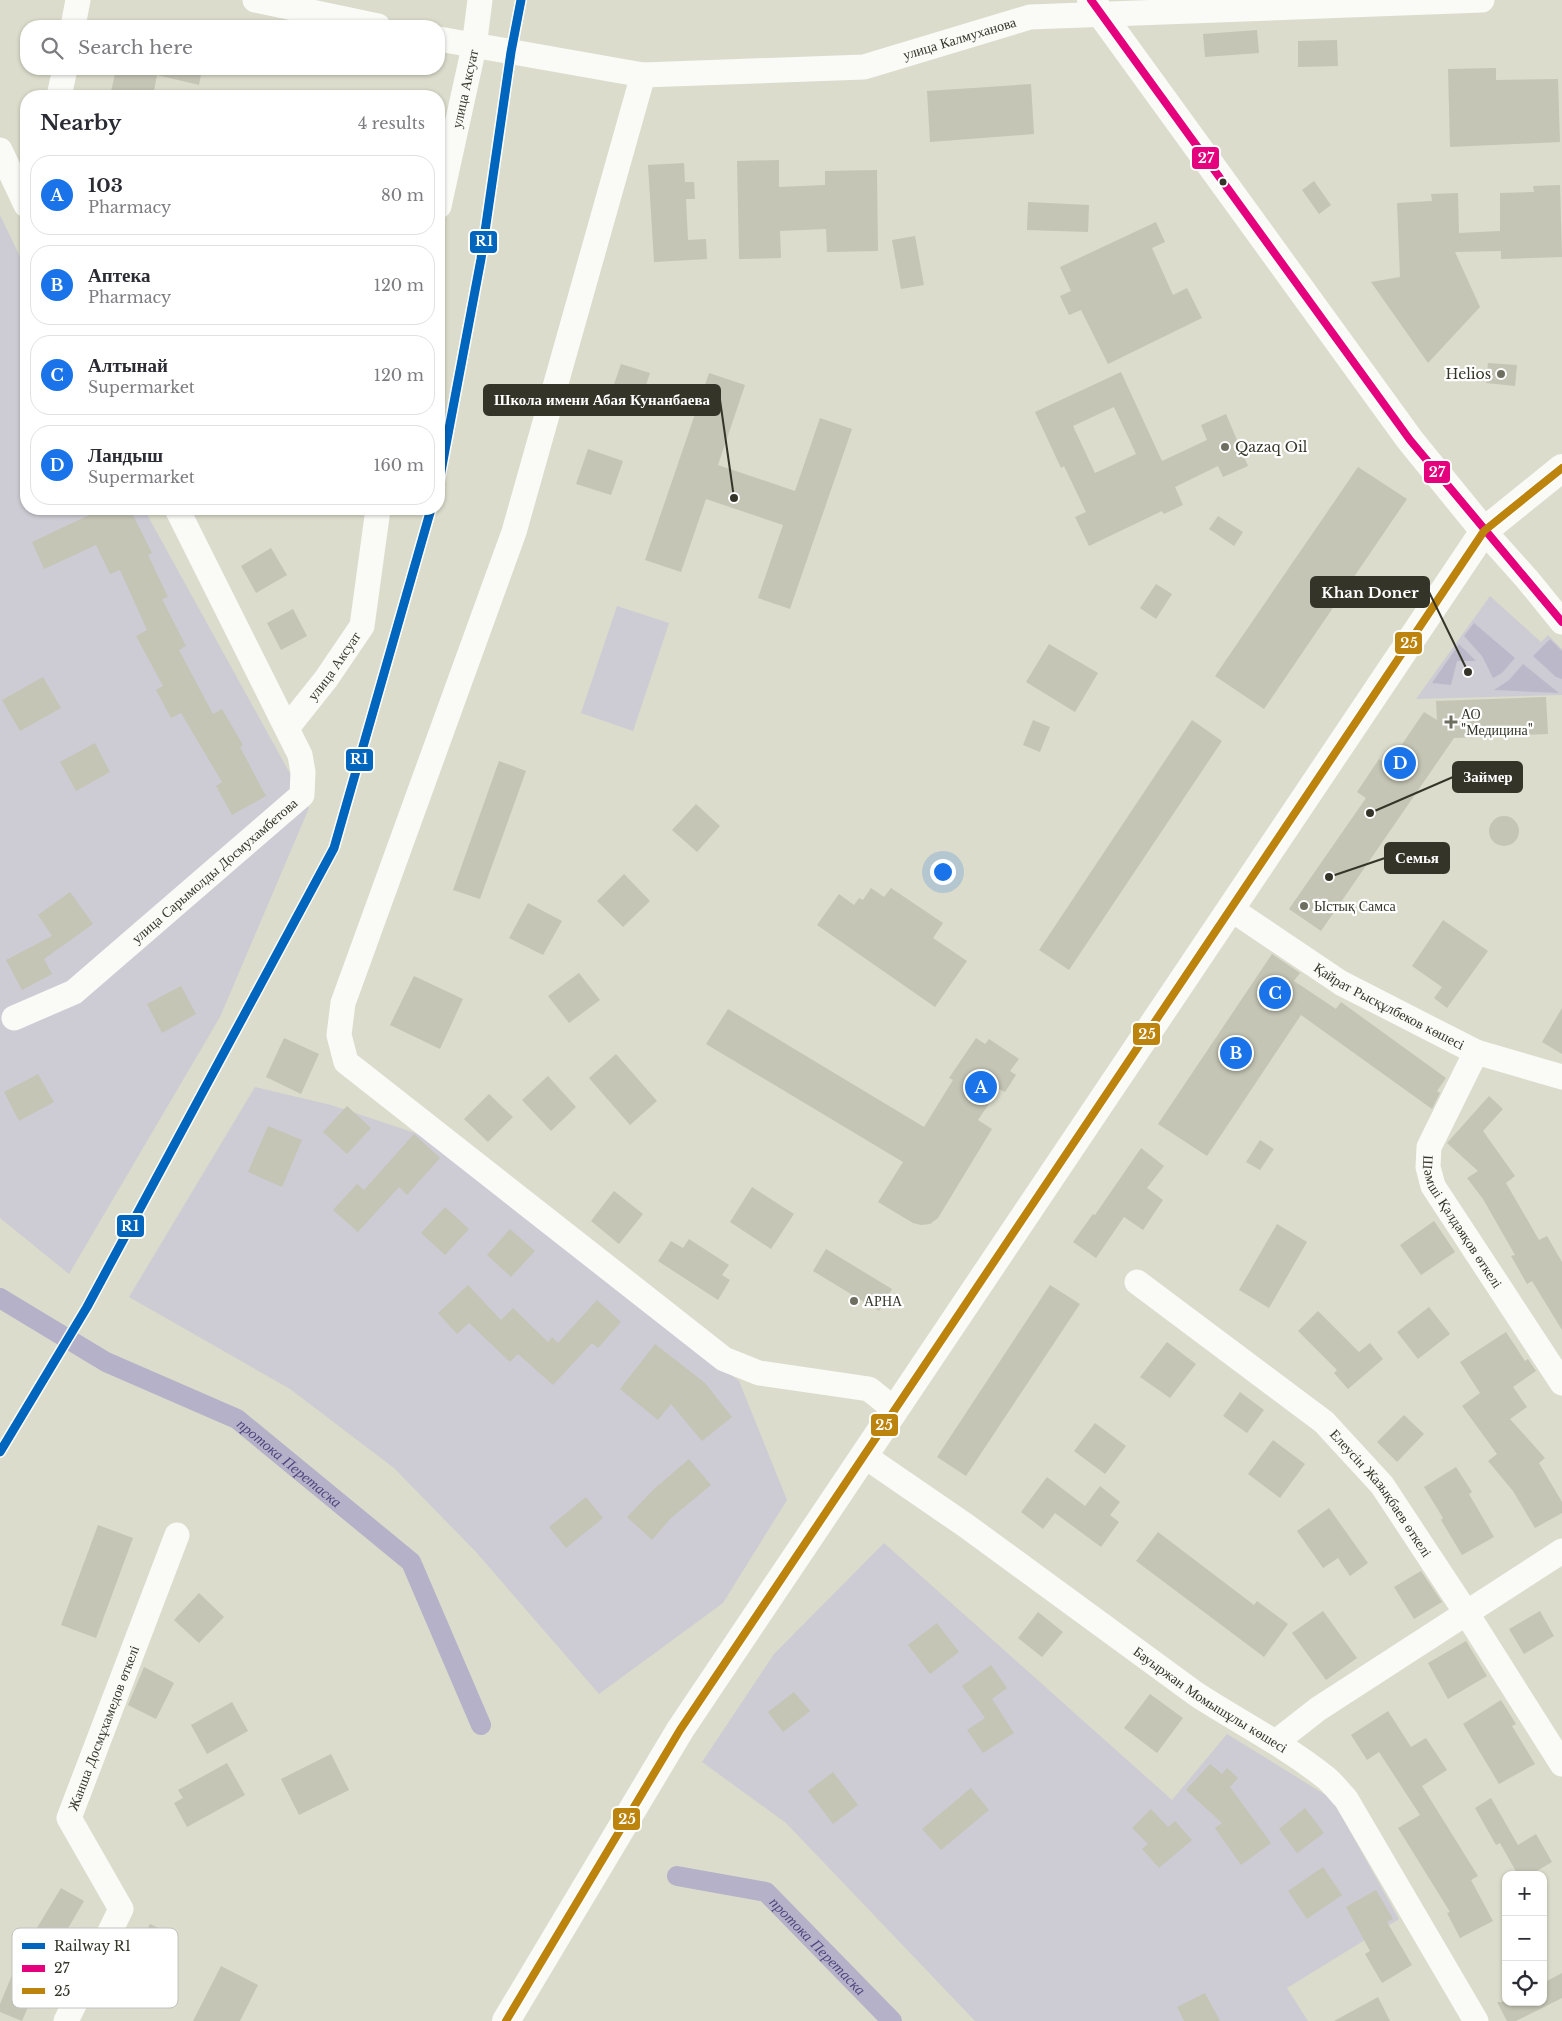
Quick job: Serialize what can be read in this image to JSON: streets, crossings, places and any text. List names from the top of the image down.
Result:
{
  "streets": {
    "street": [
      "улица Калмуханова",
      "улица Аксуат",
      "улица Сарымолды Досмухамбетова",
      "Қайрат Рысқұлбеков көшесі",
      "Шәмші Қалдаяқов өткелі",
      "Елеусін Жазықбаев өткелі",
      "Бауыржан Момышұлы көшесі",
      "Жанша Досмұхамедов өткелі"
    ]
  },
  "crossings": [
    ["улица Калмуханова", "улица Аксуат"],
    ["улица Аксуат", "улица Сарымолды Досмухамбетова"],
    ["Қайрат Рысқұлбеков көшесі", "Шәмші Қалдаяқов өткелі"]
  ],
  "water": ["протока Перетаска"],
  "places": {
    "other": [
      "Helios",
      "Qazaq Oil",
      "Школа имени Абая Кунанбаева",
      "Khan Doner",
      "Займер",
      "Семья",
      "Ыстық Самса",
      "АРНА"
    ],
    "health": ["АО \"Медицина\""]
  },
  "lines": ["rail line R1", "transit line 27", "transit line 25"],
  "legend": ["Railway R1", "27", "25"],
  "page": {
    "search": "Search here",
    "heading": ["Nearby", "4 results"],
    "list": [
      {
        "mark": "A",
        "name": "103",
        "note": "Pharmacy",
        "value": "80 m"
      },
      {
        "mark": "B",
        "name": "Аптека",
        "note": "Pharmacy",
        "value": "120 m"
      },
      {
        "mark": "C",
        "name": "Алтынай",
        "note": "Supermarket",
        "value": "120 m"
      },
      {
        "mark": "D",
        "name": "Ландыш",
        "note": "Supermarket",
        "value": "160 m"
      }
    ],
    "pins": [
      "D",
      "C",
      "B",
      "A"
    ],
    "map_buttons": ["+", "−"]
  }
}
